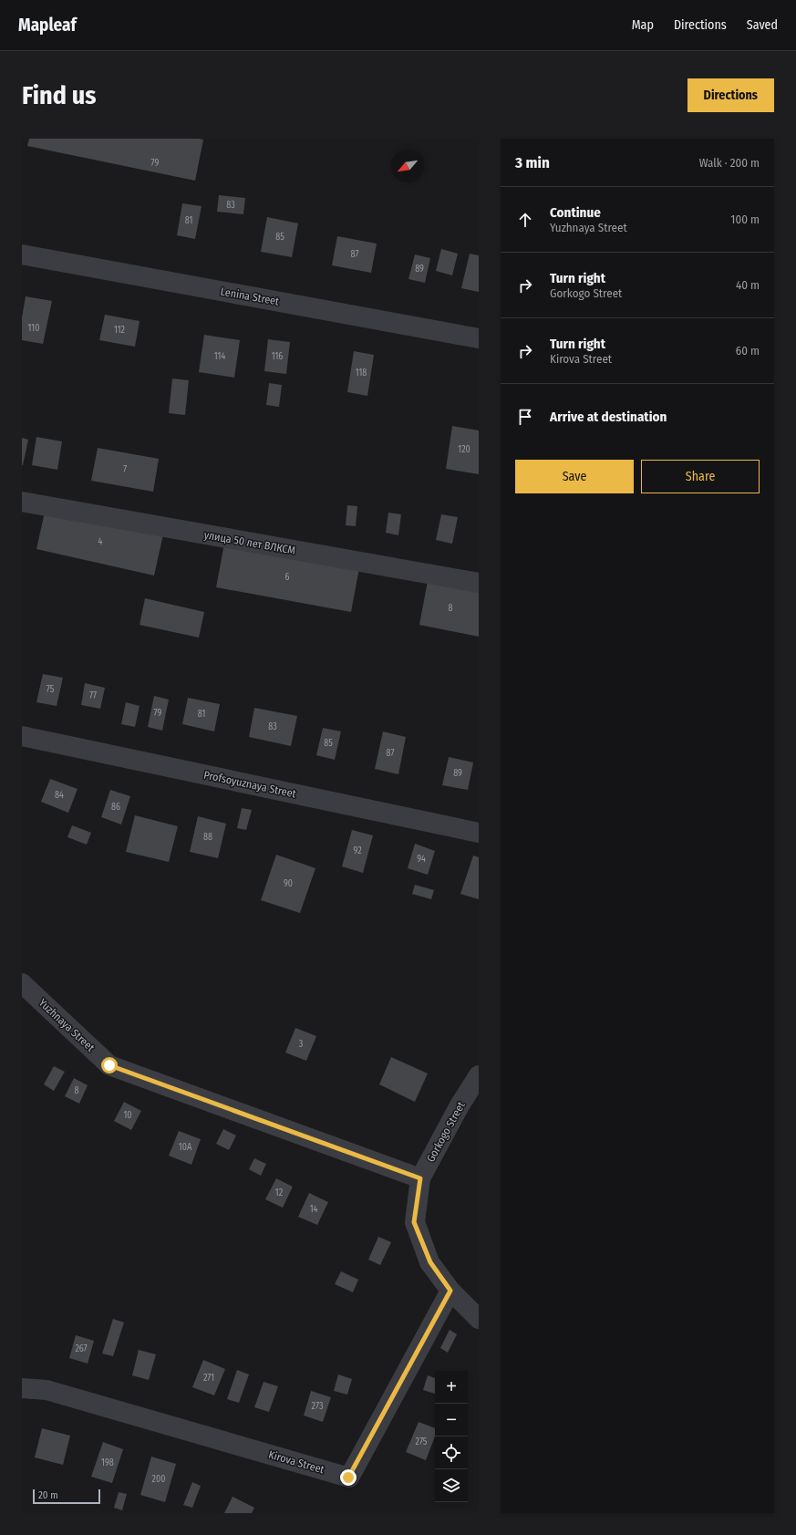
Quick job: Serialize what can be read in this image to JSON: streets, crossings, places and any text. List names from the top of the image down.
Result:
{
  "streets": {
    "street": [
      "Lenina Street",
      "улица 50 лет ВЛКСМ",
      "Profsoyuznaya Street",
      "Yuzhnaya Street",
      "Gorkogo Street",
      "Kirova Street"
    ]
  },
  "crossings": [
    ["Yuzhnaya Street", "Gorkogo Street"],
    ["Gorkogo Street", "Kirova Street"]
  ],
  "house_numbers": [
    "79",
    "83",
    "81",
    "85",
    "87",
    "89",
    "110",
    "112",
    "114",
    "116",
    "118",
    "120",
    "7",
    "4",
    "6",
    "8",
    "75",
    "77",
    "79",
    "81",
    "83",
    "85",
    "87",
    "89",
    "84",
    "86",
    "88",
    "92",
    "94",
    "90",
    "3",
    "8",
    "10",
    "10А",
    "12",
    "14",
    "267",
    "271",
    "273",
    "275",
    "198",
    "200"
  ],
  "scale_bar": "20 m",
  "north": "bottom left",
  "page": {
    "header": "Mapleaf",
    "nav": ["Map", "Directions", "Saved"],
    "buttons": [
      "Directions",
      ["Save", "Share"]
    ],
    "title": "Find us",
    "heading": ["3 min", "Walk · 200 m"],
    "list": [
      ["Continue", "Yuzhnaya Street", "100 m"],
      ["Turn right", "Gorkogo Street", "40 m"],
      ["Turn right", "Kirova Street", "60 m"],
      "Arrive at destination"
    ],
    "map_buttons": ["+", "−"],
    "scale": "20 m"
  }
}
